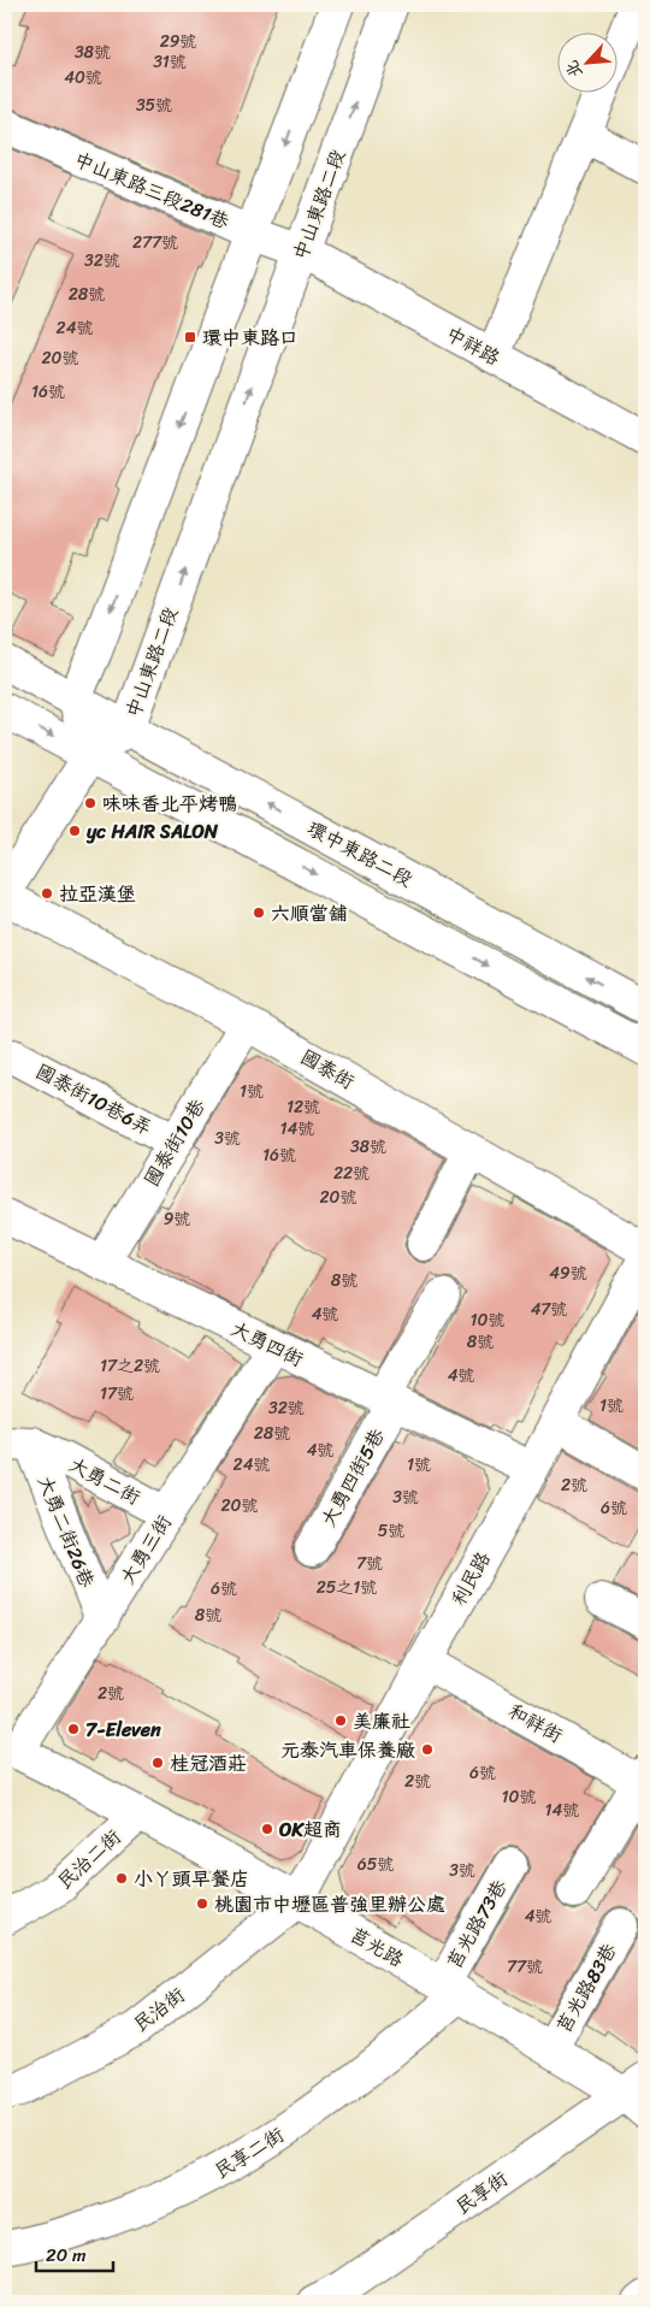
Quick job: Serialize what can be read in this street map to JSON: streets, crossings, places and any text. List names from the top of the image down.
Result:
{
  "streets": {
    "street": [
      "中山東路三段281巷",
      "中山東路二段",
      "中祥路",
      "環中東路二段",
      "國泰街",
      "國泰街10巷6弄",
      "國泰街10巷",
      "大勇四街",
      "大勇四街5巷",
      "大勇二街",
      "大勇二街26巷",
      "大勇三街",
      "利民路",
      "和祥街",
      "民治二街",
      "莒光路73巷",
      "莒光路",
      "莒光路83巷",
      "民治街",
      "民享二街",
      "民享街"
    ]
  },
  "crossings": [
    ["中山東路三段281巷", "中山東路二段"],
    ["中山東路三段281巷", "中祥路"],
    ["中山東路二段", "中祥路"],
    ["中山東路二段", "環中東路二段"],
    ["國泰街", "國泰街10巷"],
    ["國泰街10巷6弄", "國泰街10巷"],
    ["國泰街10巷", "大勇四街"],
    ["大勇四街", "大勇四街5巷"],
    ["大勇四街", "大勇三街"],
    ["大勇四街", "利民路"],
    ["大勇二街", "大勇二街26巷"],
    ["大勇二街", "大勇三街"],
    ["大勇二街26巷", "大勇三街"],
    ["大勇三街", "莒光路"],
    ["利民路", "和祥街"],
    ["利民路", "莒光路"],
    ["利民路", "民治街"],
    ["民治二街", "莒光路"],
    ["莒光路73巷", "莒光路"],
    ["莒光路73巷", "民享二街"],
    ["莒光路", "莒光路83巷"],
    ["莒光路", "民治街"],
    ["莒光路", "民享二街"],
    ["莒光路", "民享街"]
  ],
  "places": {
    "transit": ["環中東路口"],
    "other": [
      "味味香北平烤鴨",
      "yc HAIR SALON",
      "拉亞漢堡",
      "六順當舖",
      "美廉社",
      "7-Eleven",
      "元泰汽車保養廠",
      "桂冠酒莊",
      "OK超商",
      "小ㄚ頭早餐店",
      "桃園市中壢區普強里辦公處"
    ]
  },
  "house_numbers": [
    "29號",
    "38號",
    "31號",
    "40號",
    "35號",
    "277號",
    "32號",
    "28號",
    "24號",
    "20號",
    "16號",
    "1號",
    "12號",
    "14號",
    "3號",
    "38號",
    "16號",
    "22號",
    "20號",
    "9號",
    "49號",
    "8號",
    "47號",
    "4號",
    "10號",
    "8號",
    "17之2號",
    "4號",
    "17號",
    "1號",
    "32號",
    "28號",
    "4號",
    "24號",
    "1號",
    "2號",
    "3號",
    "20號",
    "6號",
    "5號",
    "7號",
    "25之1號",
    "6號",
    "8號",
    "2號",
    "6號",
    "2號",
    "10號",
    "14號",
    "65號",
    "3號",
    "4號",
    "77號"
  ],
  "scale_bar": "20 m",
  "north": "bottom left"
}
